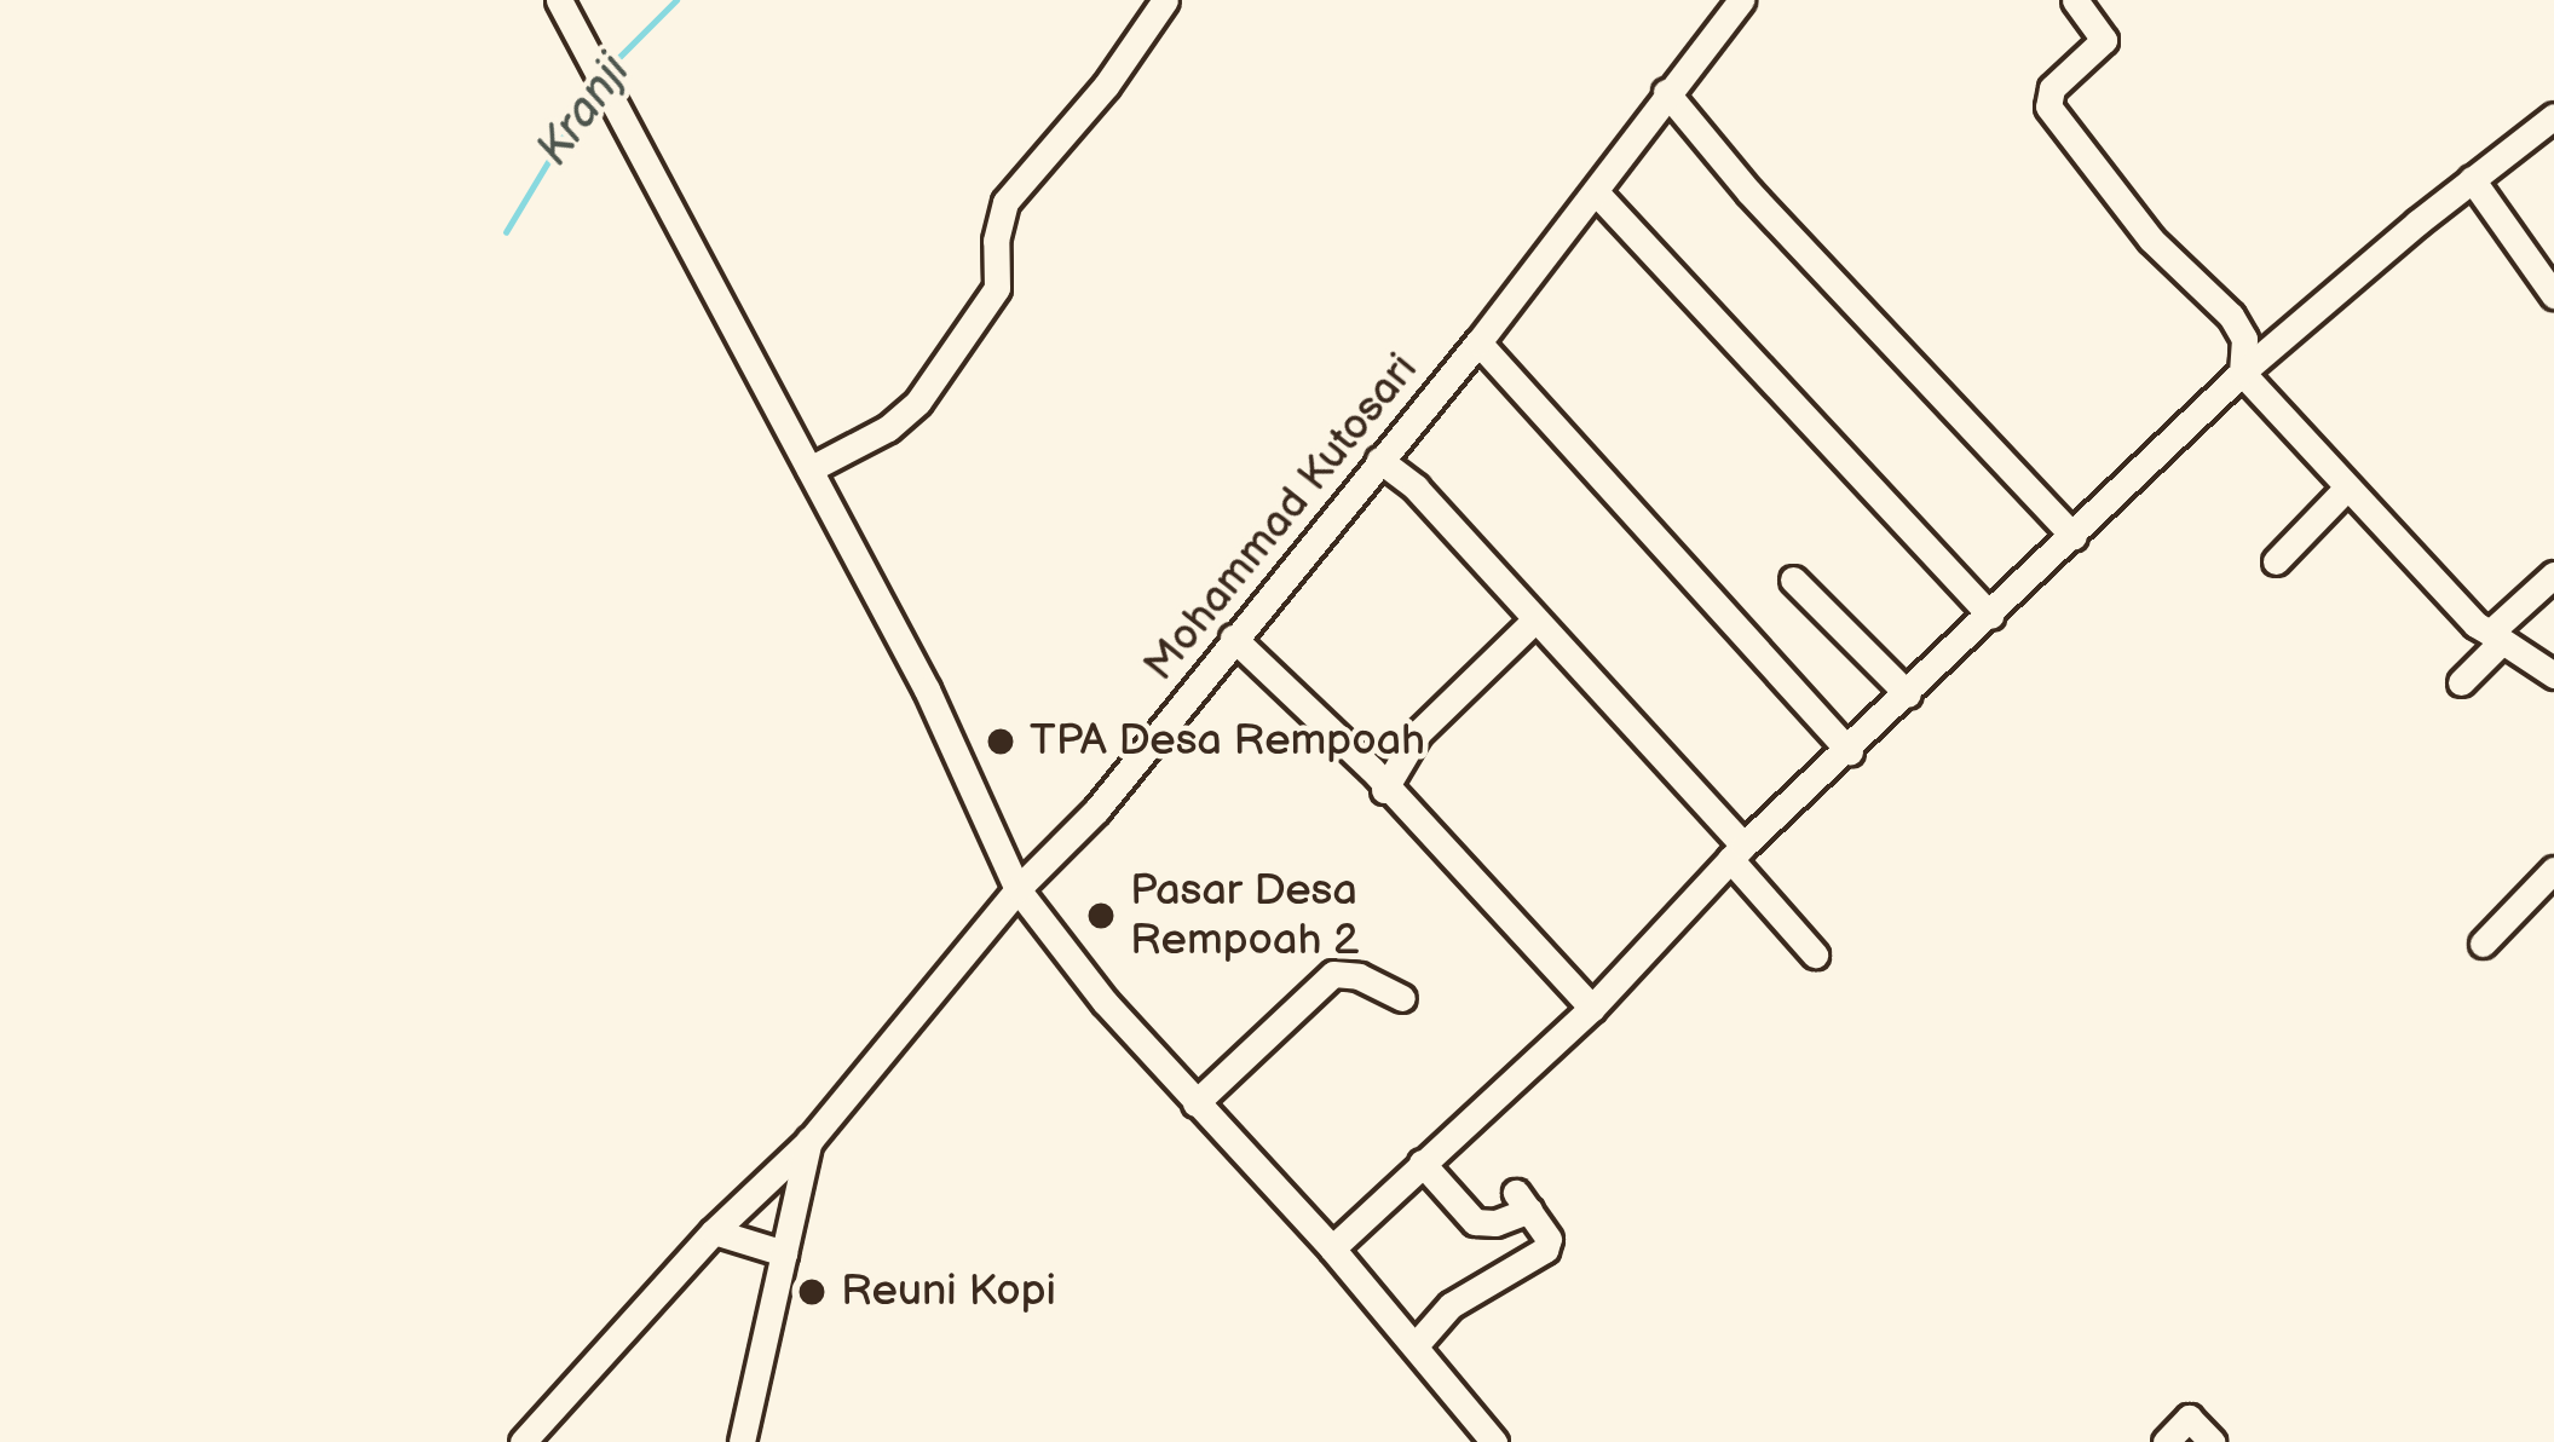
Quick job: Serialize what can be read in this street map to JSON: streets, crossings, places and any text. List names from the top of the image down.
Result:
{
  "streets": {
    "street": ["Mohammad Kutosari"]
  },
  "water": ["Kranji"],
  "places": ["TPA Desa Rempoah", "Pasar Desa Rempoah 2", "Reuni Kopi"]
}
